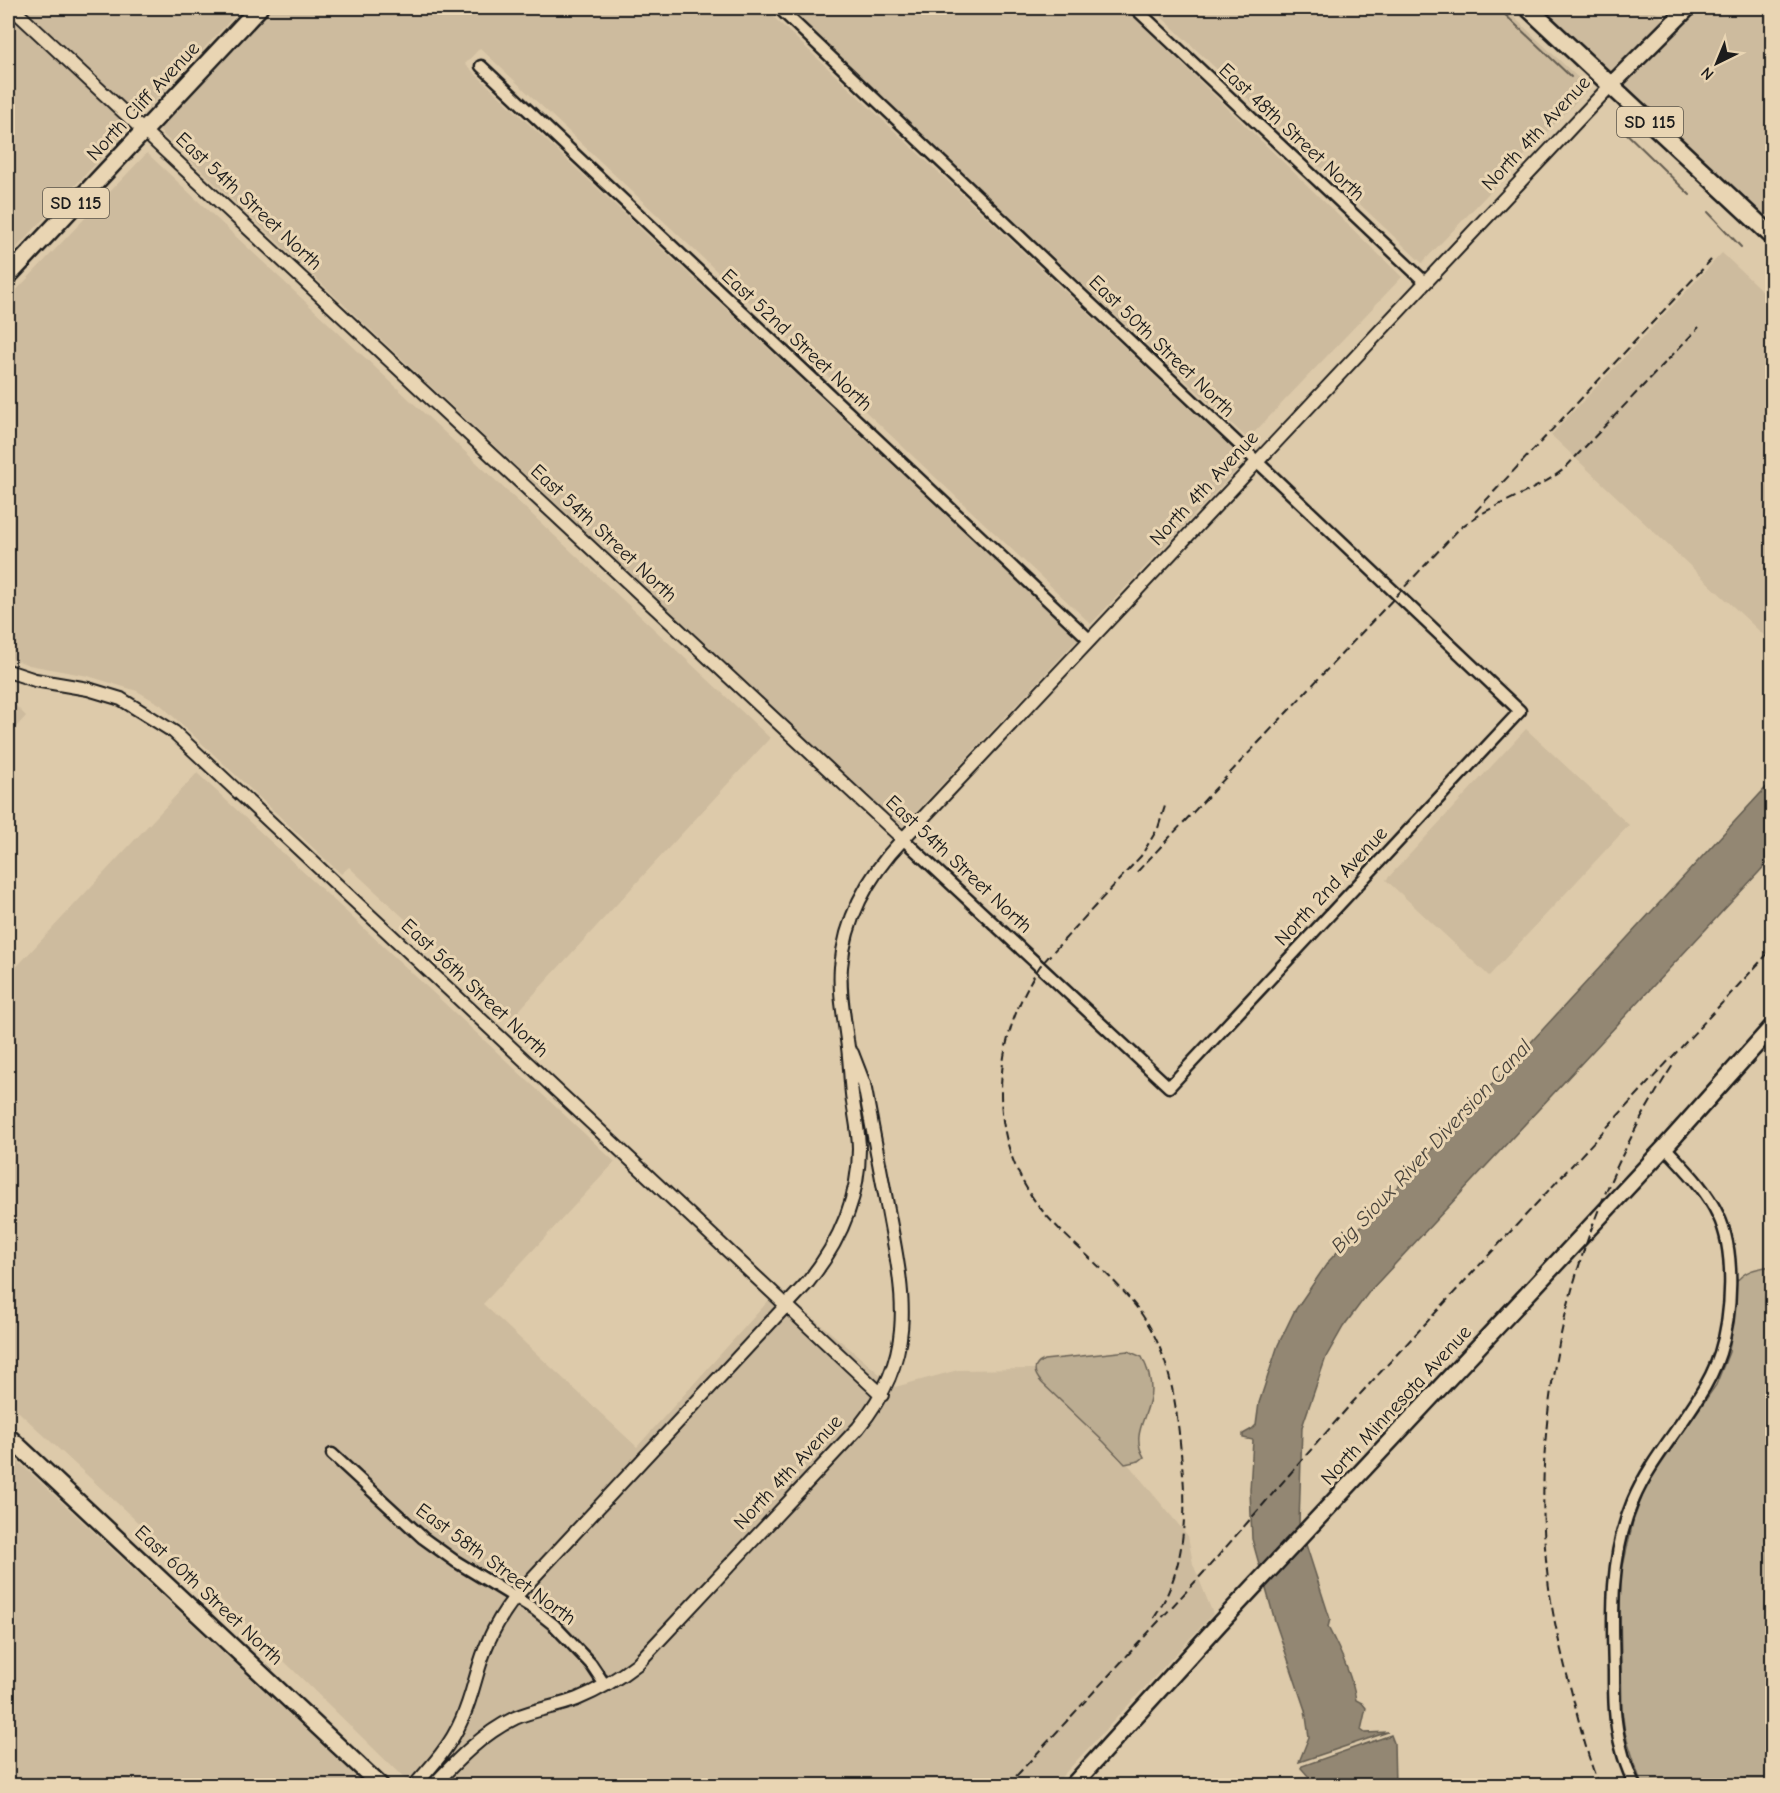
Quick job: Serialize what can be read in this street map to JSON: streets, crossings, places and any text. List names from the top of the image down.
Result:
{
  "streets": {
    "main road": [
      "North Cliff Avenue",
      "SD 115",
      "North 4th Avenue",
      "North Minnesota Avenue",
      "East 60th Street North"
    ],
    "street": [
      "East 48th Street North",
      "East 54th Street North",
      "East 52nd Street North",
      "East 50th Street North",
      "North 2nd Avenue",
      "East 56th Street North",
      "East 58th Street North"
    ]
  },
  "crossings": [
    ["North Cliff Avenue", "East 54th Street North"],
    ["SD 115", "North 4th Avenue"],
    ["East 48th Street North", "North 4th Avenue"],
    ["North 4th Avenue", "East 54th Street North"],
    ["North 4th Avenue", "East 52nd Street North"],
    ["North 4th Avenue", "East 50th Street North"],
    ["North 4th Avenue", "East 56th Street North"],
    ["North 4th Avenue", "East 58th Street North"],
    ["East 54th Street North", "North 2nd Avenue"],
    ["East 50th Street North", "North 2nd Avenue"]
  ],
  "water": ["Big Sioux River Diversion Canal"],
  "north": "bottom left"
}
